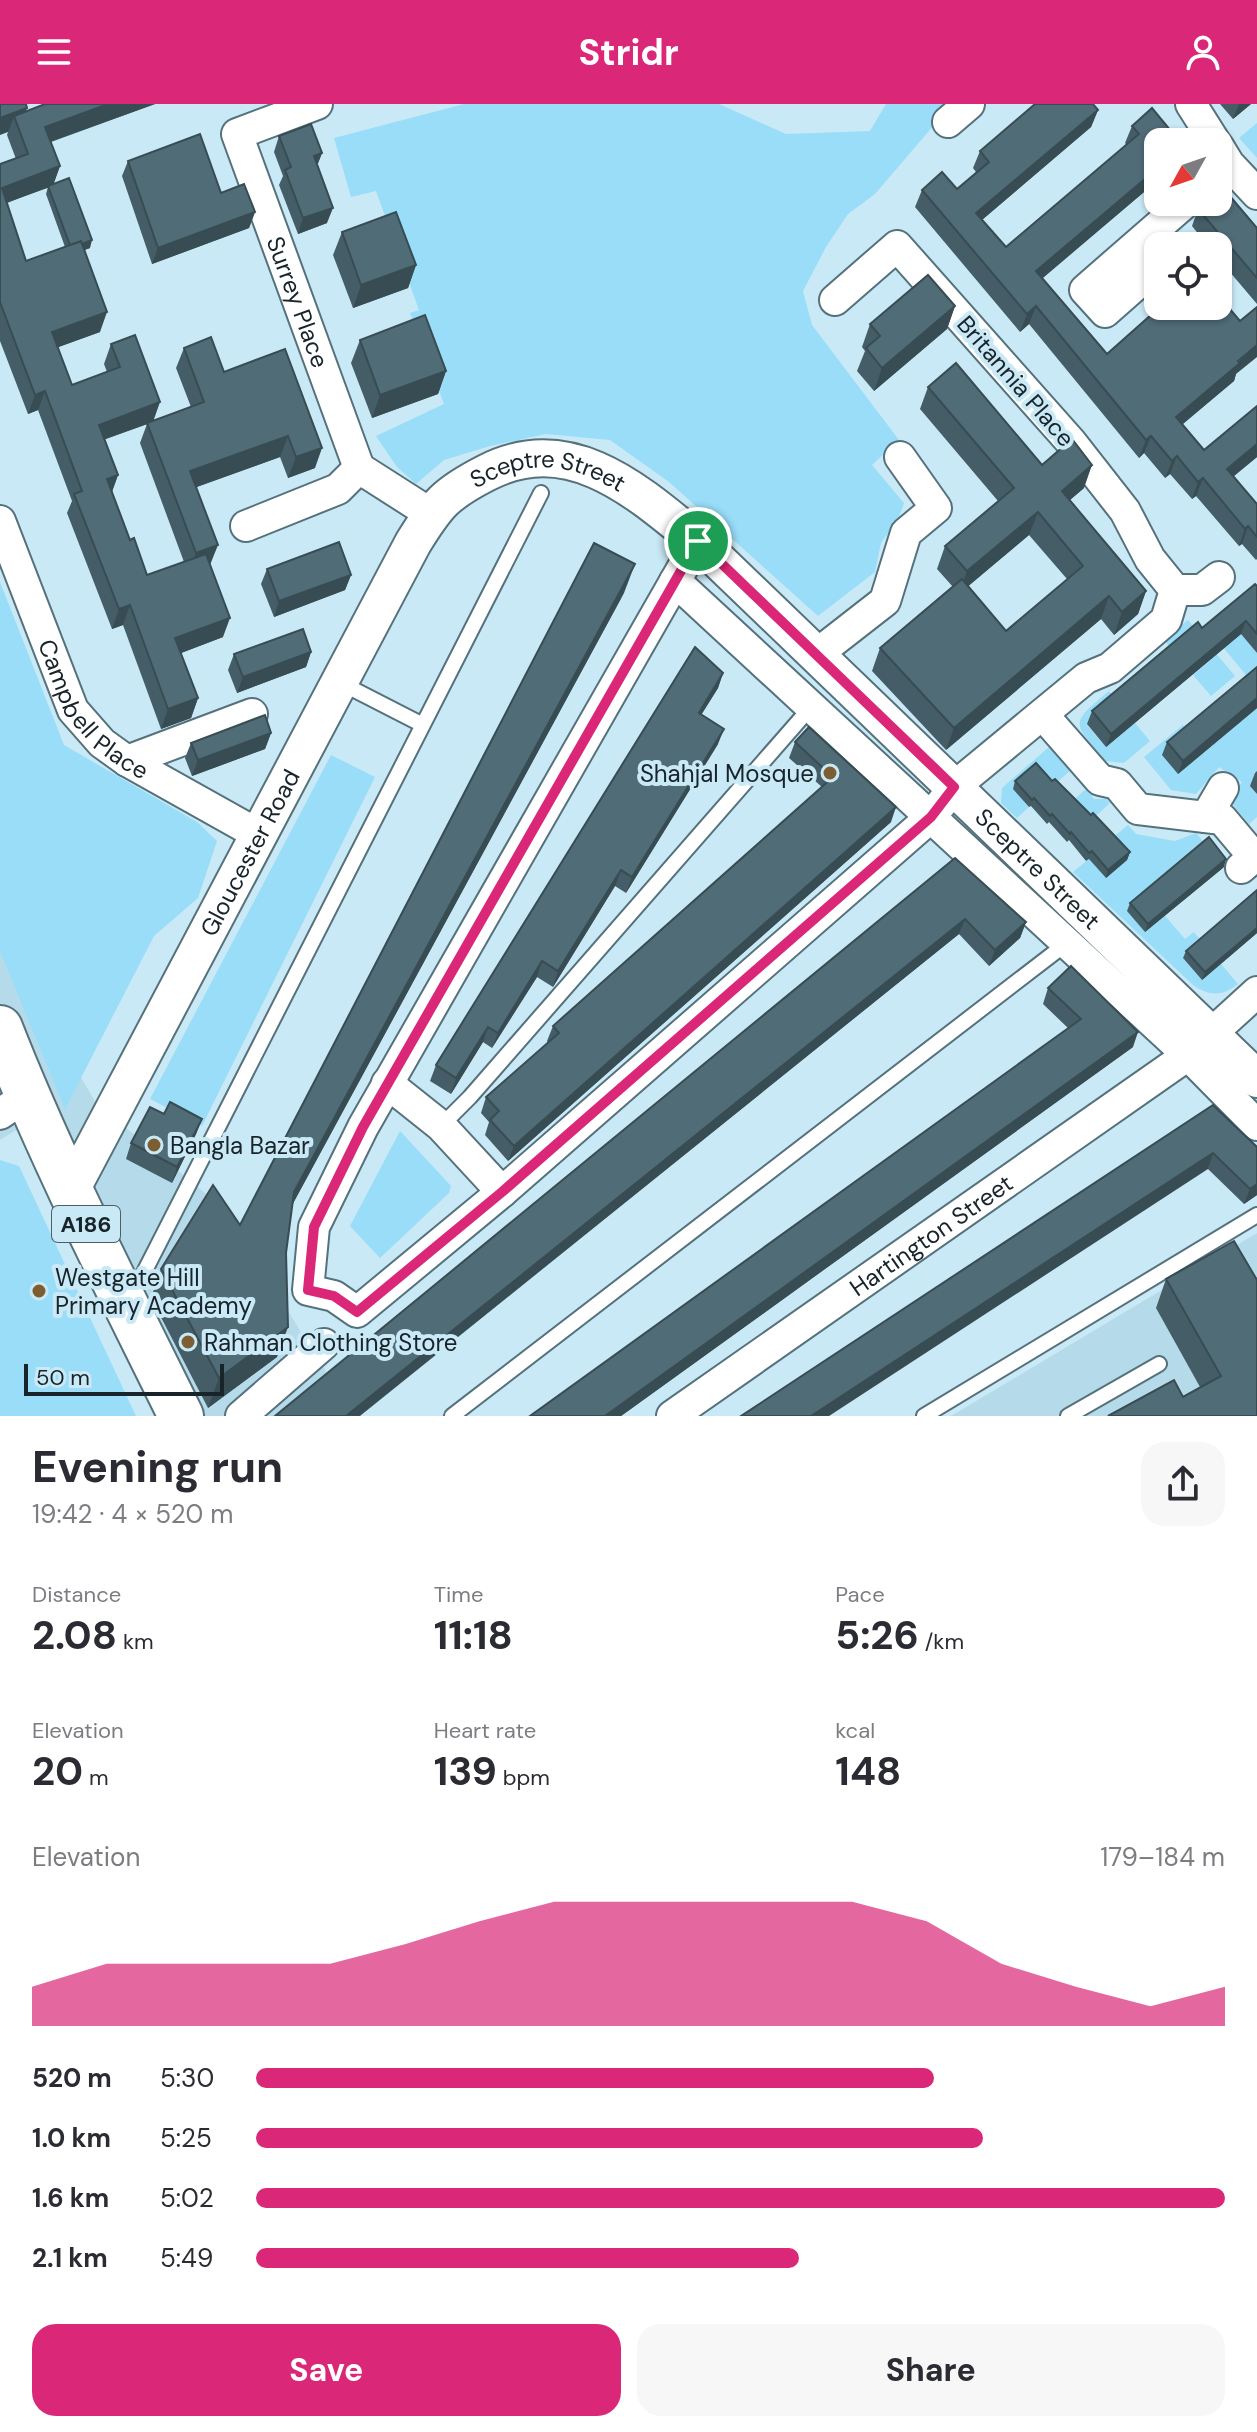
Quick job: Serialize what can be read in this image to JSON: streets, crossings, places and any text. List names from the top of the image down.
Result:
{
  "streets": {
    "main road": ["A186"],
    "street": [
      "Surrey Place",
      "Britannia Place",
      "Sceptre Street",
      "Campbell Place",
      "Gloucester Road",
      "Hartington Street"
    ]
  },
  "crossings": [
    ["Sceptre Street", "Gloucester Road"],
    ["Sceptre Street", "Hartington Street"],
    ["Campbell Place", "Gloucester Road"],
    ["Gloucester Road", "A186"]
  ],
  "places": [
    "Shahjal Mosque",
    "Bangla Bazar",
    "Westgate Hill Primary Academy",
    "Rahman Clothing Store"
  ],
  "scale_bar": "50 m",
  "north": "bottom left",
  "page": {
    "header": "Stridr",
    "scale": "50 m",
    "heading": ["Evening run", "19:42 · 4 × 520 m"],
    "stats": [
      ["Distance", "2.08 km"],
      ["Time", "11:18"],
      ["Pace", "5:26 /km"],
      ["Elevation", "20 m"],
      ["Heart rate", "139 bpm"],
      ["kcal", "148"]
    ],
    "chart": ["Elevation", "179–184 m"],
    "list": [
      {
        "name": "520 m",
        "note": "5:30"
      },
      {
        "name": "1.0 km",
        "note": "5:25"
      },
      {
        "name": "1.6 km",
        "note": "5:02"
      },
      {
        "name": "2.1 km",
        "note": "5:49"
      }
    ],
    "buttons": ["Save", "Share"]
  }
}
